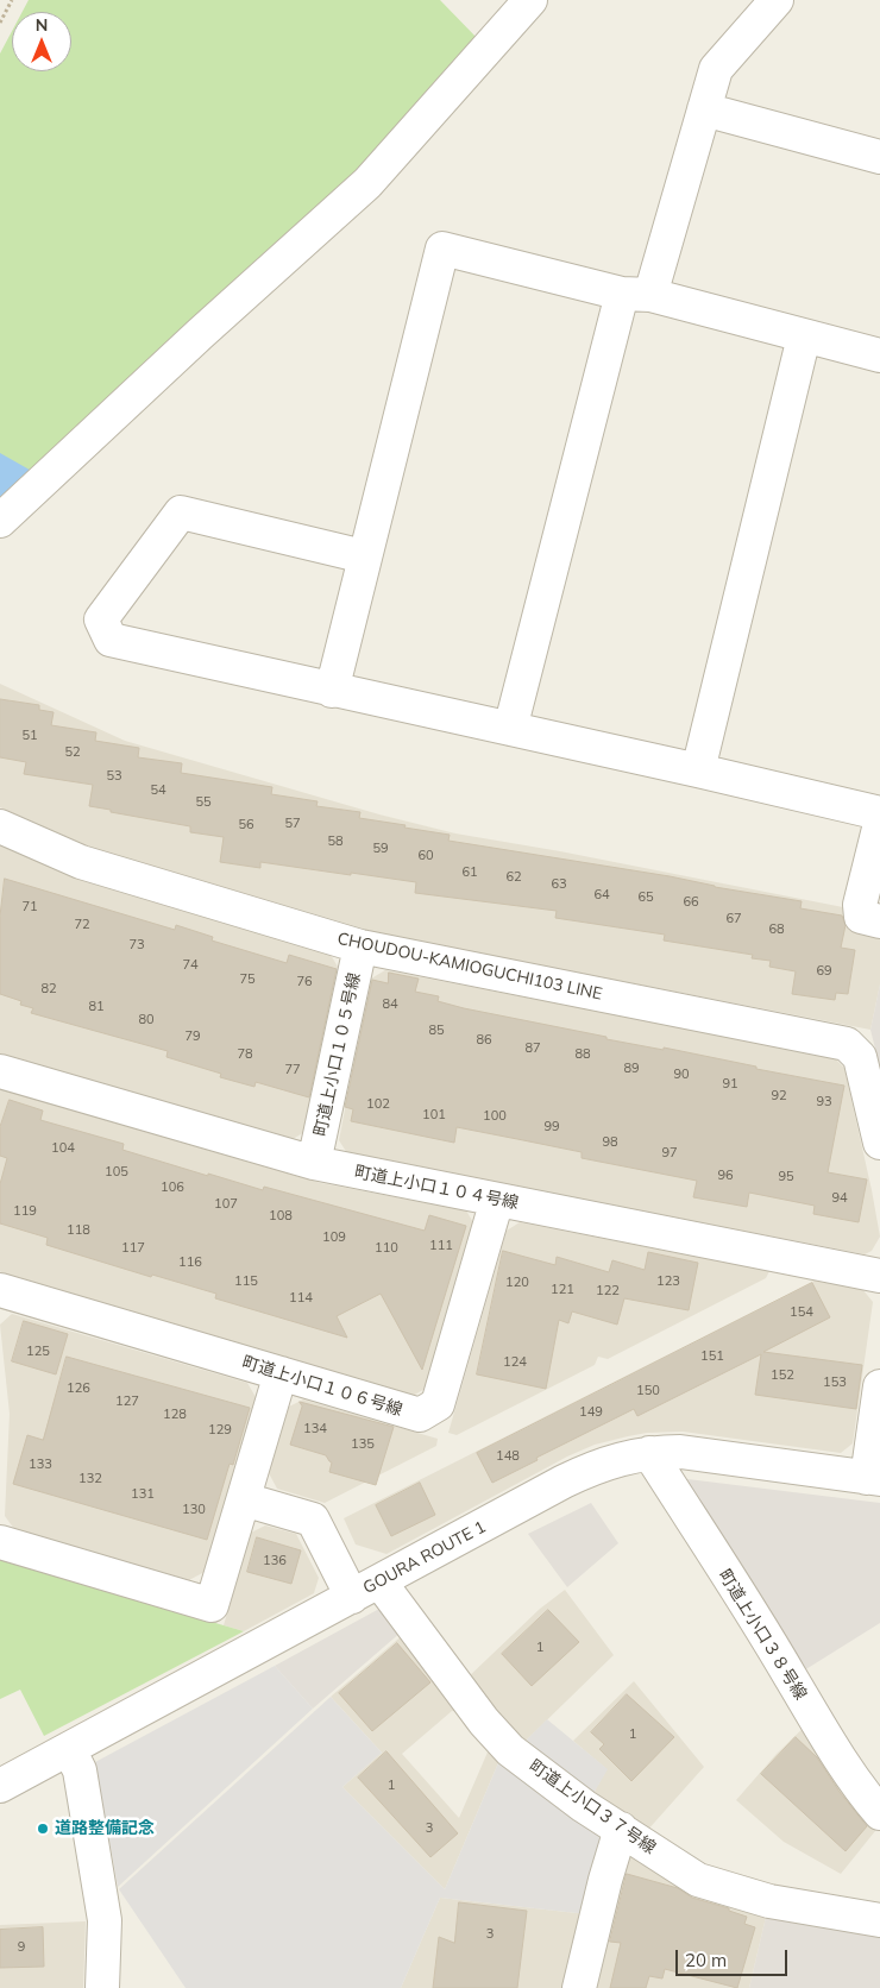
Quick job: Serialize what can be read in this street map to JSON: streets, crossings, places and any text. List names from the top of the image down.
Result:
{
  "streets": {
    "street": [
      "CHOUDOU-KAMIOGUCHI103 LINE",
      "町道上小口１０５号線",
      "町道上小口１０４号線",
      "町道上小口１０６号線",
      "GOURA ROUTE 1",
      "町道上小口３８号線",
      "町道上小口３７号線"
    ]
  },
  "crossings": [
    ["CHOUDOU-KAMIOGUCHI103 LINE", "町道上小口１０５号線"],
    ["町道上小口１０５号線", "町道上小口１０４号線"],
    ["町道上小口１０４号線", "町道上小口１０６号線"],
    ["GOURA ROUTE 1", "町道上小口３８号線"],
    ["GOURA ROUTE 1", "町道上小口３７号線"]
  ],
  "places": ["道路整備記念"],
  "house_numbers": [
    "51",
    "52",
    "53",
    "54",
    "55",
    "57",
    "56",
    "58",
    "59",
    "60",
    "61",
    "62",
    "63",
    "64",
    "65",
    "66",
    "71",
    "67",
    "72",
    "68",
    "73",
    "74",
    "69",
    "75",
    "76",
    "82",
    "84",
    "81",
    "80",
    "85",
    "79",
    "86",
    "87",
    "78",
    "88",
    "89",
    "77",
    "90",
    "91",
    "92",
    "93",
    "102",
    "101",
    "100",
    "99",
    "98",
    "104",
    "97",
    "105",
    "96",
    "95",
    "106",
    "94",
    "107",
    "119",
    "108",
    "118",
    "109",
    "111",
    "117",
    "110",
    "116",
    "115",
    "123",
    "120",
    "121",
    "122",
    "114",
    "154",
    "125",
    "151",
    "124",
    "152",
    "153",
    "126",
    "150",
    "127",
    "149",
    "128",
    "134",
    "129",
    "135",
    "148",
    "133",
    "132",
    "131",
    "130",
    "136",
    "1",
    "1",
    "1",
    "3",
    "3",
    "9"
  ],
  "scale_bar": "20 m",
  "north": "top"
}
